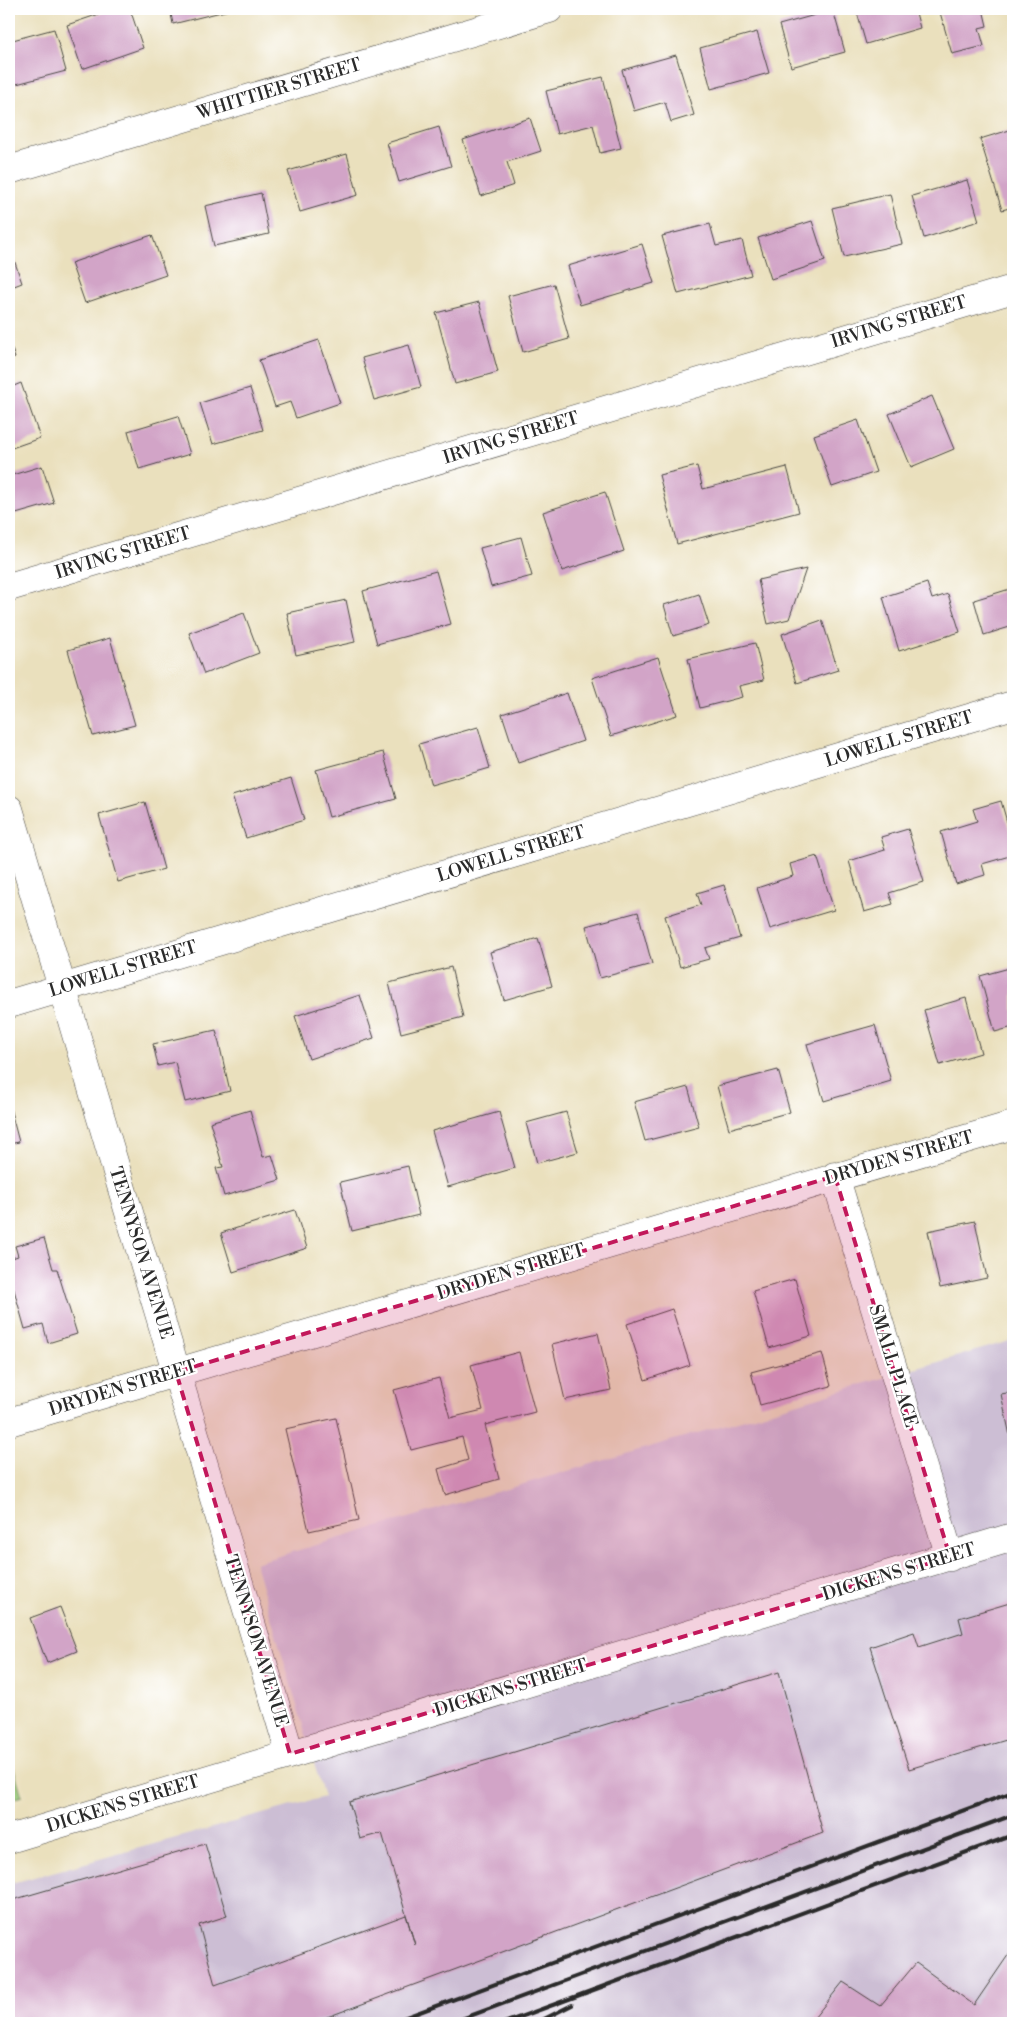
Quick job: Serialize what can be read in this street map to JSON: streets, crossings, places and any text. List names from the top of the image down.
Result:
{
  "streets": {
    "street": [
      "WHITTIER STREET",
      "IRVING STREET",
      "LOWELL STREET",
      "DRYDEN STREET",
      "TENNYSON AVENUE",
      "SMALL PLACE",
      "DICKENS STREET"
    ]
  },
  "crossings": [
    ["LOWELL STREET", "TENNYSON AVENUE"],
    ["DRYDEN STREET", "TENNYSON AVENUE"],
    ["DRYDEN STREET", "SMALL PLACE"],
    ["TENNYSON AVENUE", "DICKENS STREET"],
    ["SMALL PLACE", "DICKENS STREET"]
  ]
}
